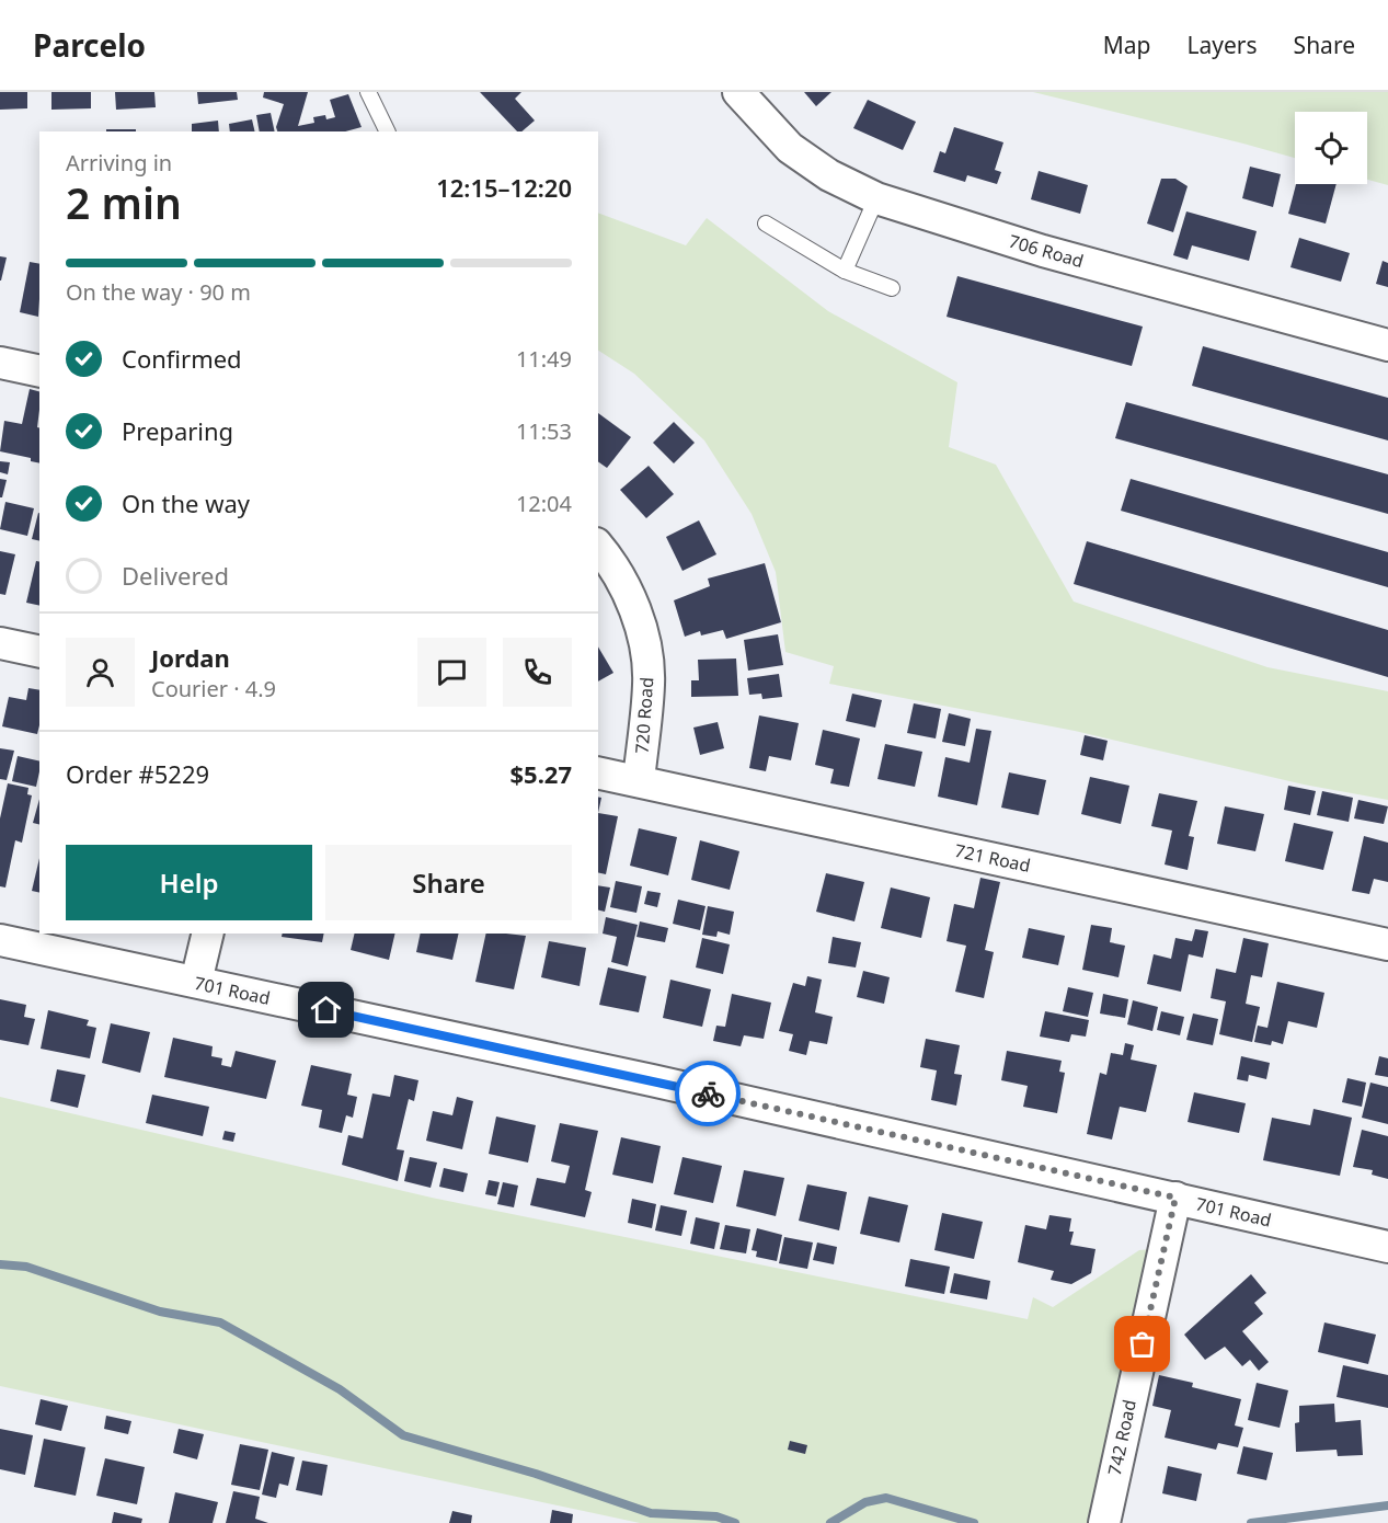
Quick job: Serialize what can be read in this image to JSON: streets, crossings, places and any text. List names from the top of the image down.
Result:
{
  "streets": {
    "street": [
      "706 Road",
      "720 Road",
      "721 Road",
      "701 Road",
      "742 Road"
    ]
  },
  "crossings": [
    ["720 Road", "721 Road"],
    ["701 Road", "742 Road"]
  ],
  "page": {
    "header": "Parcelo",
    "nav": ["Map", "Layers", "Share"],
    "heading": ["2 min", "Arriving in", "12:15–12:20"],
    "panel": [
      "Jordan",
      "Courier · 4.9",
      "Order #5229",
      "$5.27"
    ],
    "bar": "On the way · 90 m",
    "list": [
      ["Confirmed", "11:49"],
      ["Preparing", "11:53"],
      ["On the way", "12:04"],
      "Delivered"
    ],
    "buttons": ["Help", "Share"]
  }
}
